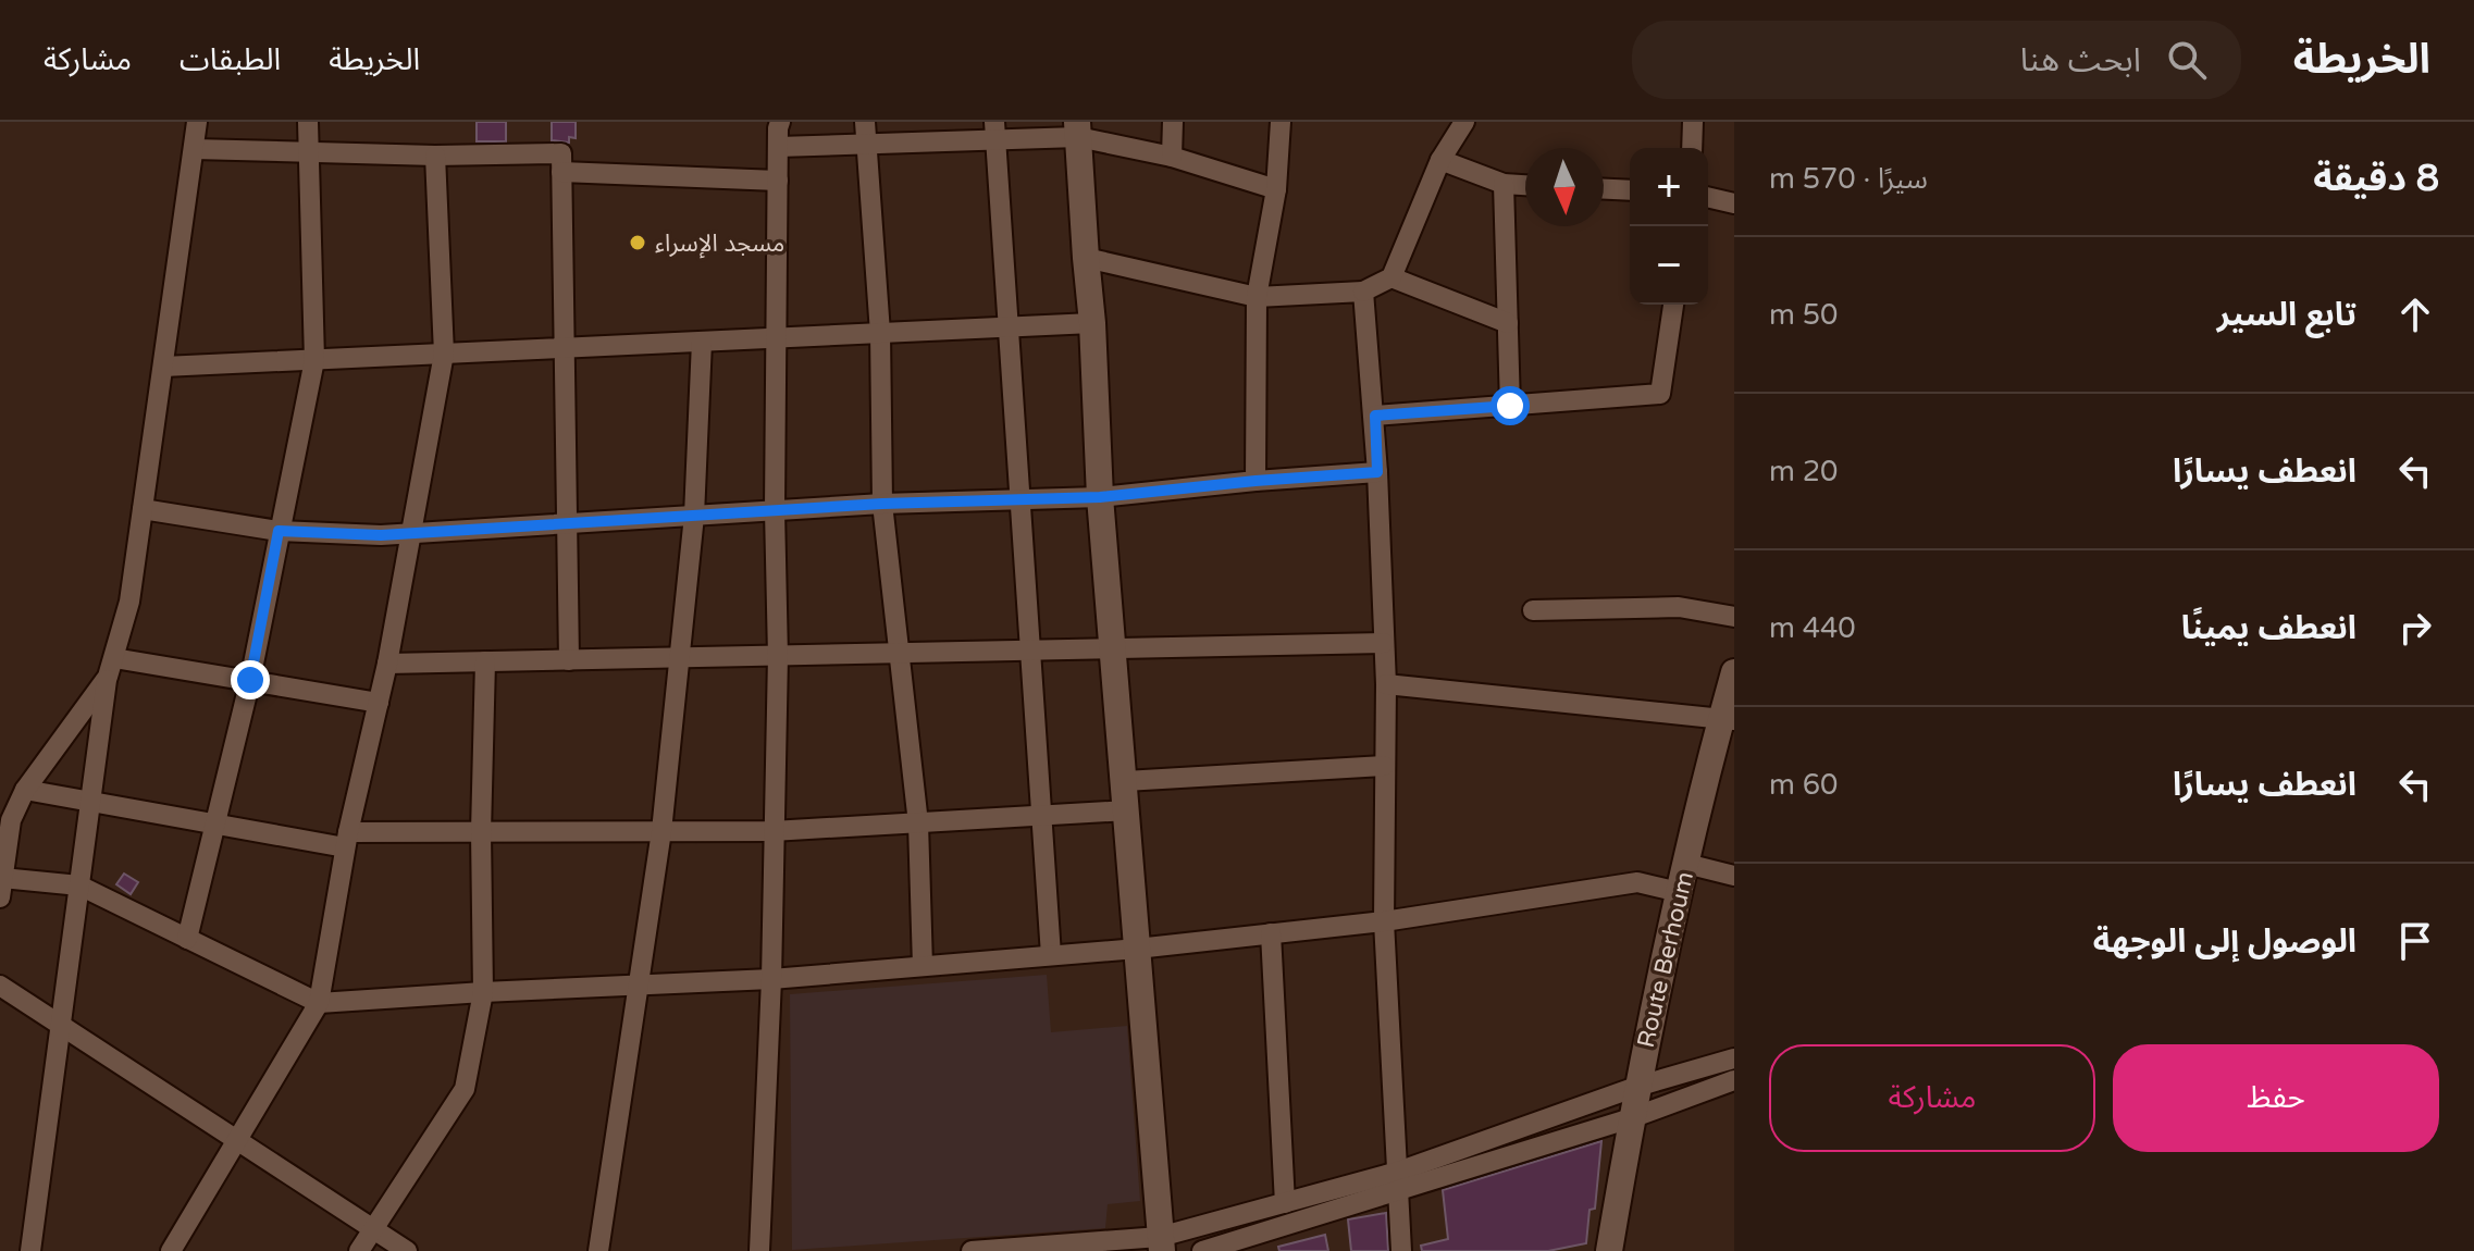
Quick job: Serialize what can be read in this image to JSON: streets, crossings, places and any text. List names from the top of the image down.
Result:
{
  "streets": {
    "street": ["Route Berhoum"]
  },
  "places": ["مسجد الإسراء"],
  "north": "bottom",
  "page": {
    "header": "الخريطة",
    "search": "ابحث هنا",
    "nav": ["الخريطة", "الطبقات", "مشاركة"],
    "heading": ["8 دقيقة", "سيرًا · 570 m"],
    "map_buttons": ["+", "−"],
    "list": [
      ["تابع السير", "50 m"],
      ["انعطف يسارًا", "20 m"],
      ["انعطف يمينًا", "440 m"],
      ["انعطف يسارًا", "60 m"],
      "الوصول إلى الوجهة"
    ],
    "buttons": ["حفظ", "مشاركة"]
  }
}
